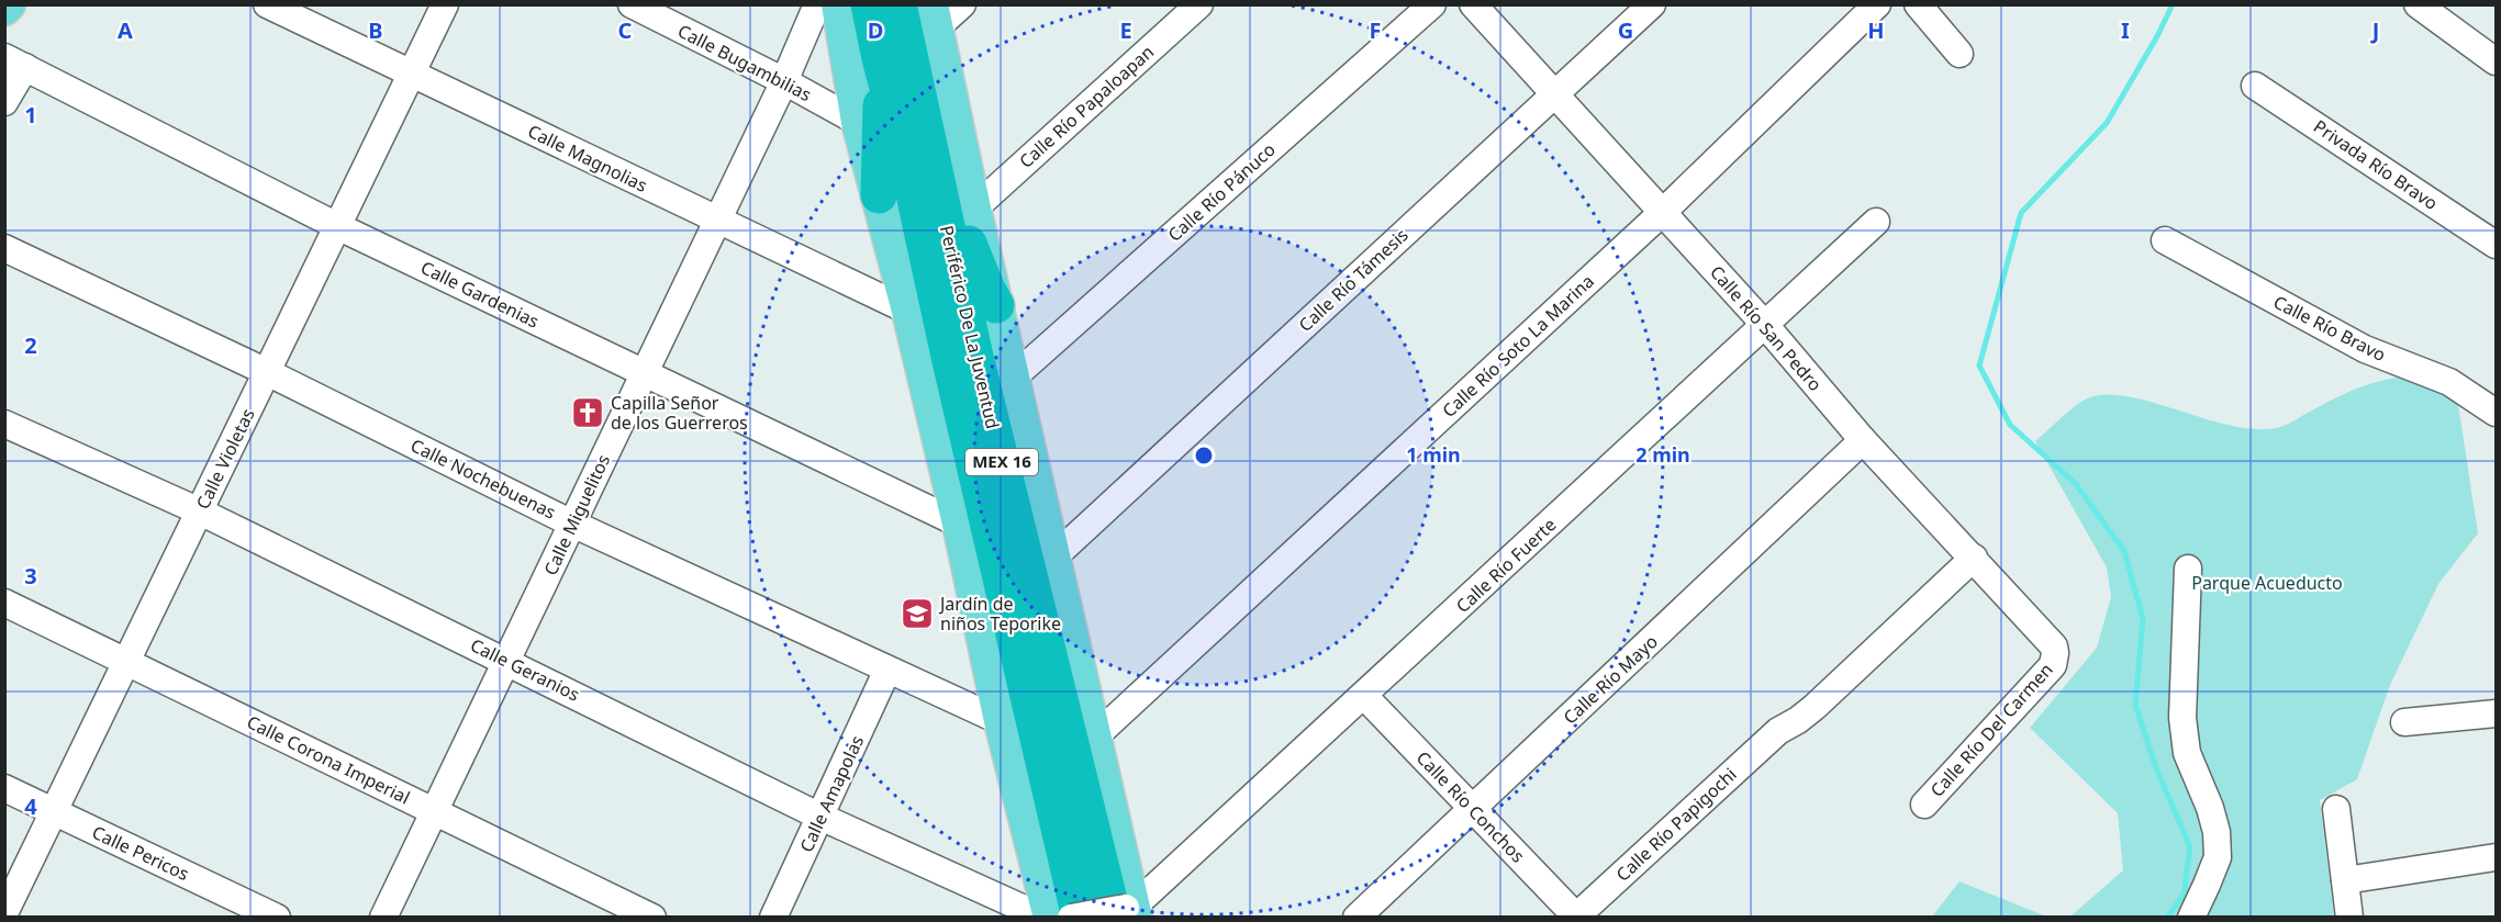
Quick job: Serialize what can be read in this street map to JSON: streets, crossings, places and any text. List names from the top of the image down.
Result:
{
  "streets": {
    "highway": ["Periférico De La Juventud", "MEX 16"],
    "street": [
      "Calle Bugambilias",
      "Calle Río Papaloapan",
      "Calle Magnolias",
      "Privada Río Bravo",
      "Calle Río Pánuco",
      "Calle Río Támesis",
      "Calle Gardenias",
      "Calle Río San Pedro",
      "Calle Río Bravo",
      "Calle Río Soto La Marina",
      "Calle Violetas",
      "Calle Nochebuenas",
      "Calle Miguelitos",
      "Calle Río Fuerte",
      "Calle Geranios",
      "Calle Río Mayo",
      "Calle Río Del Carmen",
      "Calle Corona Imperial",
      "Calle Amapolas",
      "Calle Río Conchos",
      "Calle Río Papigochi",
      "Calle Pericos"
    ]
  },
  "crossings": [
    ["Calle Bugambilias", "Calle Miguelitos"],
    ["Calle Río Papaloapan", "Periférico De La Juventud"],
    ["Calle Magnolias", "Calle Violetas"],
    ["Calle Magnolias", "Calle Miguelitos"],
    ["Calle Río Pánuco", "Periférico De La Juventud"],
    ["Calle Río Támesis", "Periférico De La Juventud"],
    ["Calle Río Támesis", "Calle Río San Pedro"],
    ["Calle Gardenias", "Calle Violetas"],
    ["Calle Gardenias", "Calle Miguelitos"],
    ["Periférico De La Juventud", "Calle Río Soto La Marina"],
    ["Periférico De La Juventud", "Calle Río Fuerte"],
    ["Calle Río San Pedro", "Calle Río Soto La Marina"],
    ["Calle Río San Pedro", "Calle Río Fuerte"],
    ["Calle Río San Pedro", "Calle Río Mayo"],
    ["Calle Río San Pedro", "Calle Río Del Carmen"],
    ["Calle Río San Pedro", "Calle Río Papigochi"],
    ["Calle Violetas", "Calle Nochebuenas"],
    ["Calle Violetas", "Calle Geranios"],
    ["Calle Violetas", "Calle Corona Imperial"],
    ["Calle Violetas", "Calle Pericos"],
    ["Calle Nochebuenas", "Calle Miguelitos"],
    ["Calle Nochebuenas", "Calle Amapolas"],
    ["Calle Miguelitos", "Calle Geranios"],
    ["Calle Miguelitos", "Calle Corona Imperial"],
    ["Calle Río Fuerte", "Calle Río Conchos"],
    ["Calle Geranios", "Calle Amapolas"],
    ["Calle Río Mayo", "Calle Río Conchos"],
    ["Calle Río Conchos", "Calle Río Papigochi"]
  ],
  "parks": ["Parque Acueducto"],
  "places": {
    "church": ["Capilla Señor de los Guerreros"],
    "school or university": ["Jardín de niños Teporike"]
  },
  "grid": {
    "columns": [
      "A",
      "B",
      "C",
      "D",
      "E",
      "F",
      "G",
      "H",
      "I",
      "J"
    ],
    "rows": [
      "1",
      "2",
      "3",
      "4"
    ]
  },
  "rings": ["1 min", "2 min"]
}
